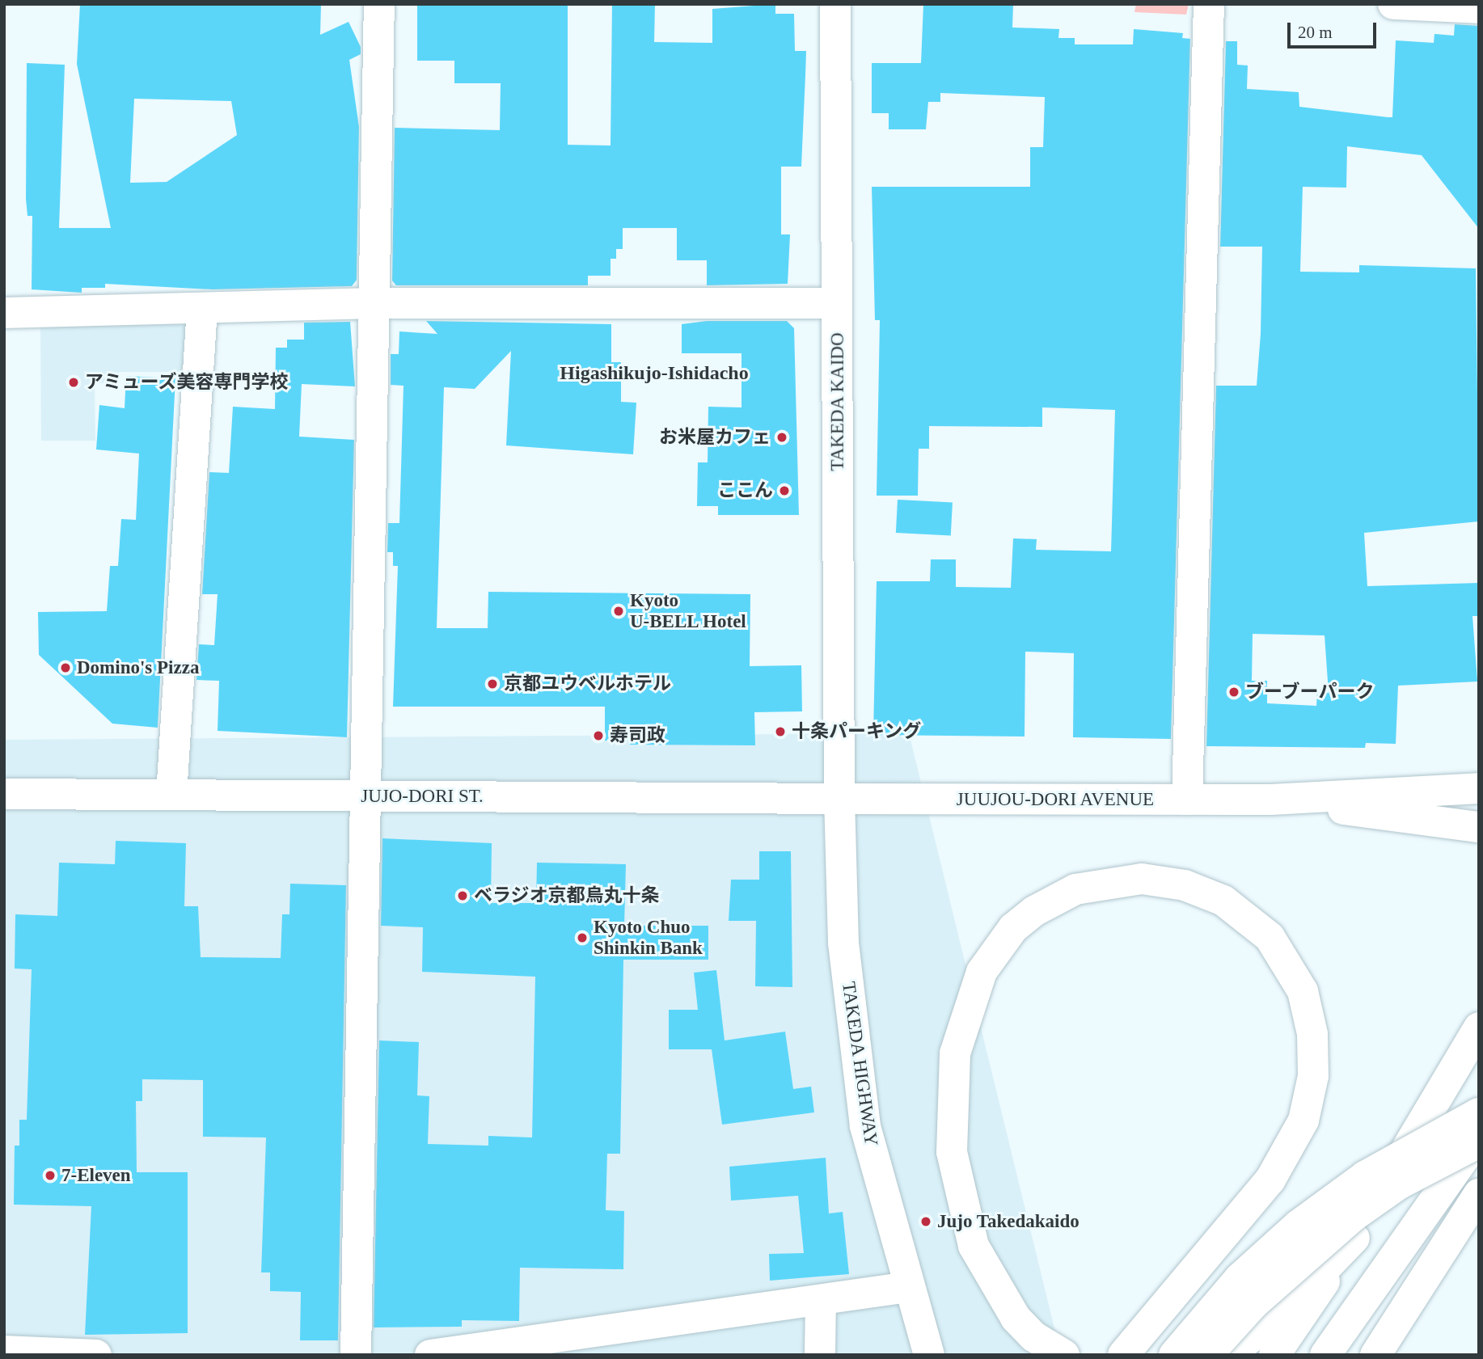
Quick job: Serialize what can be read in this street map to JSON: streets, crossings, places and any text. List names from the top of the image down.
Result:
{
  "streets": {
    "main road": [
      "TAKEDA KAIDO",
      "JUJO-DORI ST.",
      "JUUJOU-DORI AVENUE",
      "TAKEDA HIGHWAY"
    ]
  },
  "crossings": [
    ["TAKEDA KAIDO", "JUJO-DORI ST."],
    ["TAKEDA KAIDO", "JUUJOU-DORI AVENUE"],
    ["TAKEDA KAIDO", "TAKEDA HIGHWAY"],
    ["JUJO-DORI ST.", "JUUJOU-DORI AVENUE"],
    ["JUJO-DORI ST.", "TAKEDA HIGHWAY"],
    ["JUUJOU-DORI AVENUE", "TAKEDA HIGHWAY"]
  ],
  "districts": ["Higashikujo-Ishidacho"],
  "places": [
    "アミューズ美容専門学校",
    "お米屋カフェ",
    "ここん",
    "Kyoto U-BELL Hotel",
    "Domino's Pizza",
    "京都ユウベルホテル",
    "ブーブーパーク",
    "十条パーキング",
    "寿司政",
    "ベラジオ京都烏丸十条",
    "Kyoto Chuo Shinkin Bank",
    "7-Eleven",
    "Jujo Takedakaido"
  ],
  "scale_bar": "20 m"
}
